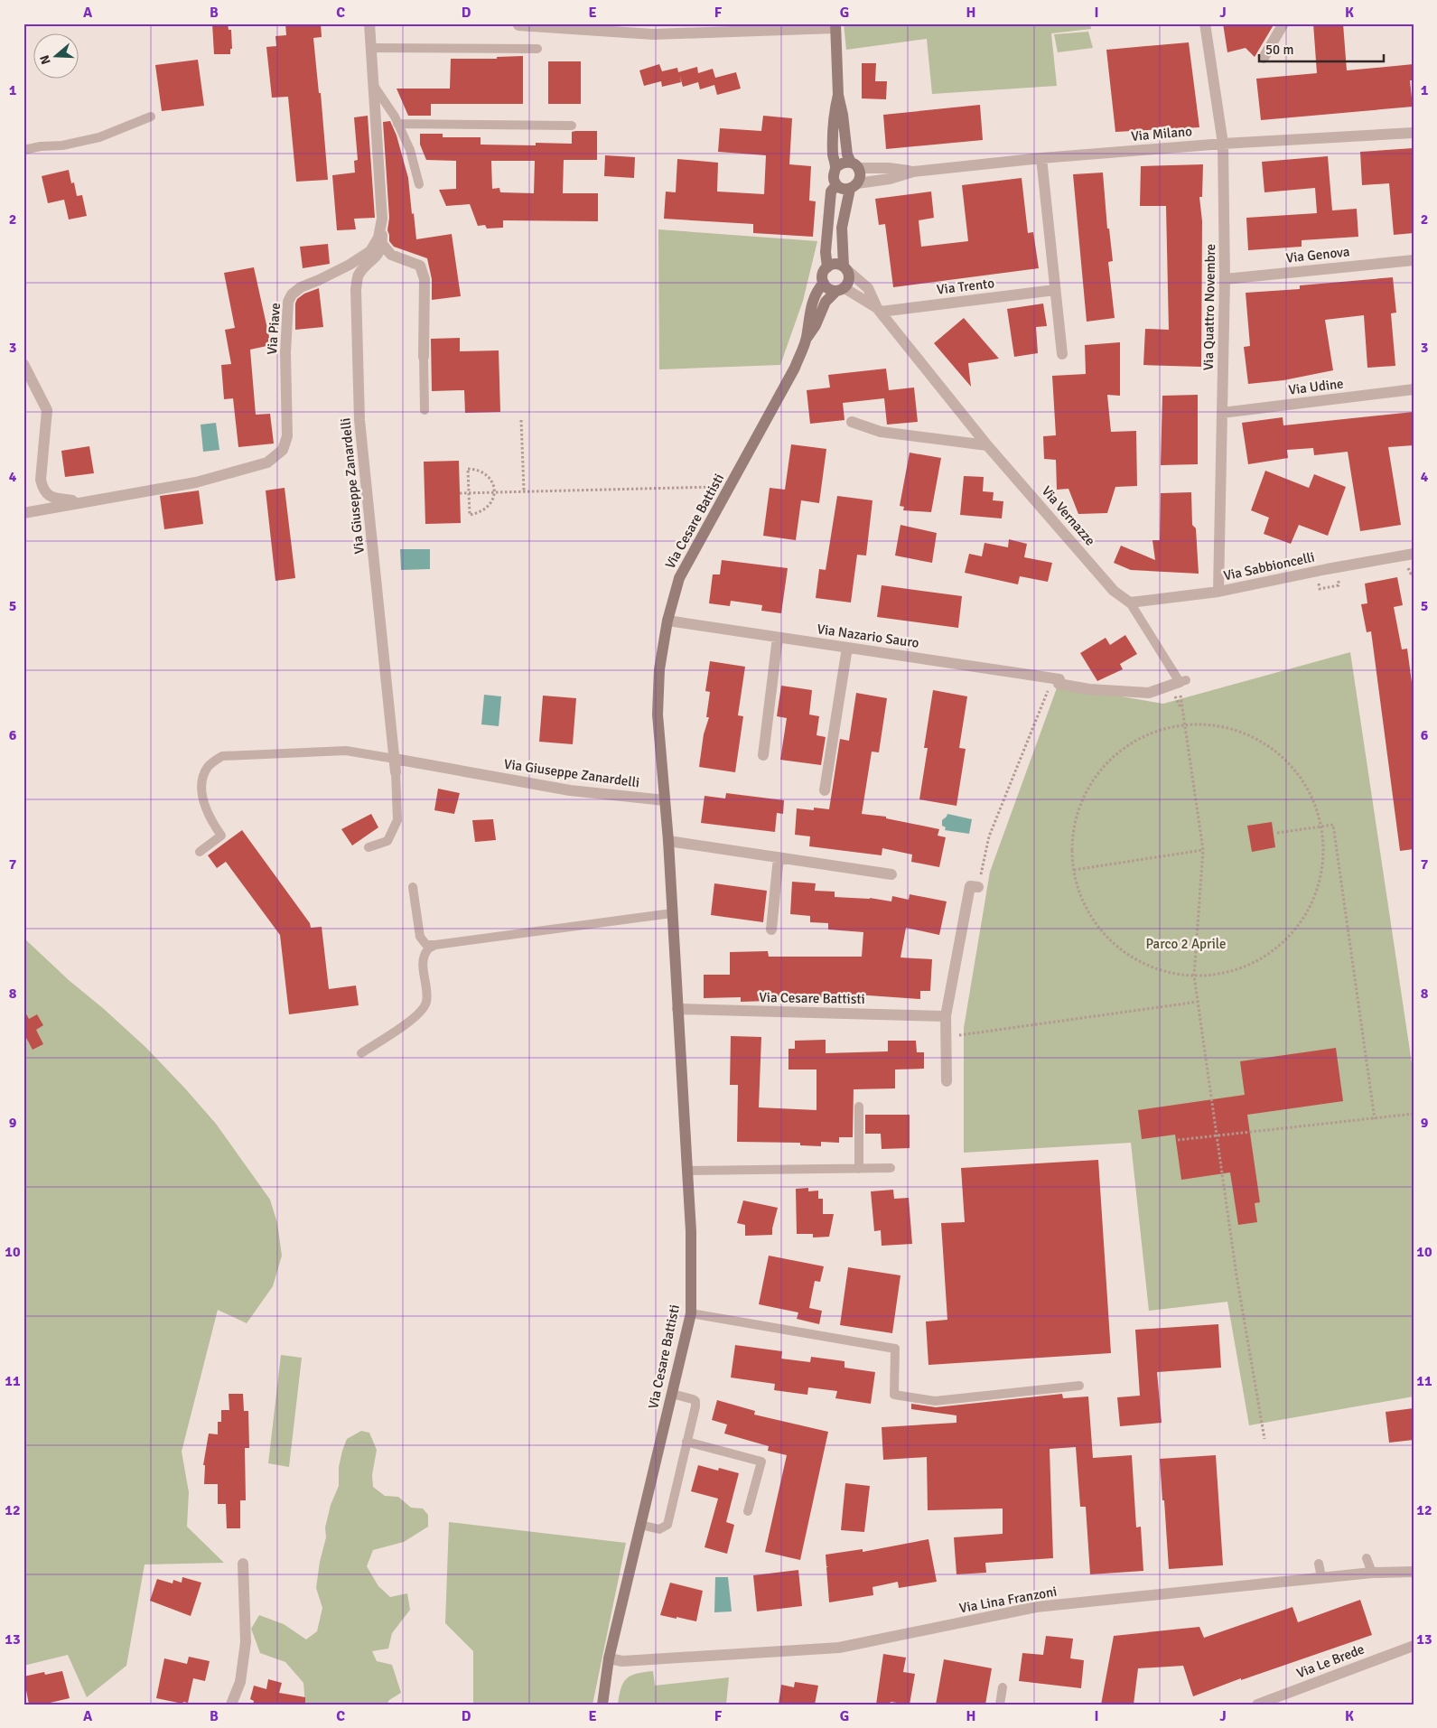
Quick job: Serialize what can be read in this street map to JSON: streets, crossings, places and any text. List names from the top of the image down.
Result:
{
  "streets": {
    "street": [
      "Via Milano",
      "Via Genova",
      "Via Trento",
      "Via Quattro Novembre",
      "Via Piave",
      "Via Udine",
      "Via Giuseppe Zanardelli",
      "Via Vernazze",
      "Via Cesare Battisti",
      "Via Sabbioncelli",
      "Via Nazario Sauro",
      "Via Lina Franzoni",
      "Via Le Brede"
    ]
  },
  "crossings": [
    ["Via Milano", "Via Quattro Novembre"],
    ["Via Milano", "Via Cesare Battisti"],
    ["Via Genova", "Via Quattro Novembre"],
    ["Via Trento", "Via Vernazze"],
    ["Via Quattro Novembre", "Via Udine"],
    ["Via Quattro Novembre", "Via Sabbioncelli"],
    ["Via Giuseppe Zanardelli", "Via Cesare Battisti"],
    ["Via Vernazze", "Via Cesare Battisti"],
    ["Via Vernazze", "Via Sabbioncelli"],
    ["Via Cesare Battisti", "Via Nazario Sauro"],
    ["Via Cesare Battisti", "Via Lina Franzoni"]
  ],
  "parks": ["Parco 2 Aprile"],
  "scale_bar": "50 m",
  "north": "left",
  "grid": {
    "columns": [
      "A",
      "B",
      "C",
      "D",
      "E",
      "F",
      "G",
      "H",
      "I",
      "J",
      "K"
    ],
    "rows": [
      "1",
      "2",
      "3",
      "4",
      "5",
      "6",
      "7",
      "8",
      "9",
      "10",
      "11",
      "12",
      "13"
    ]
  }
}
